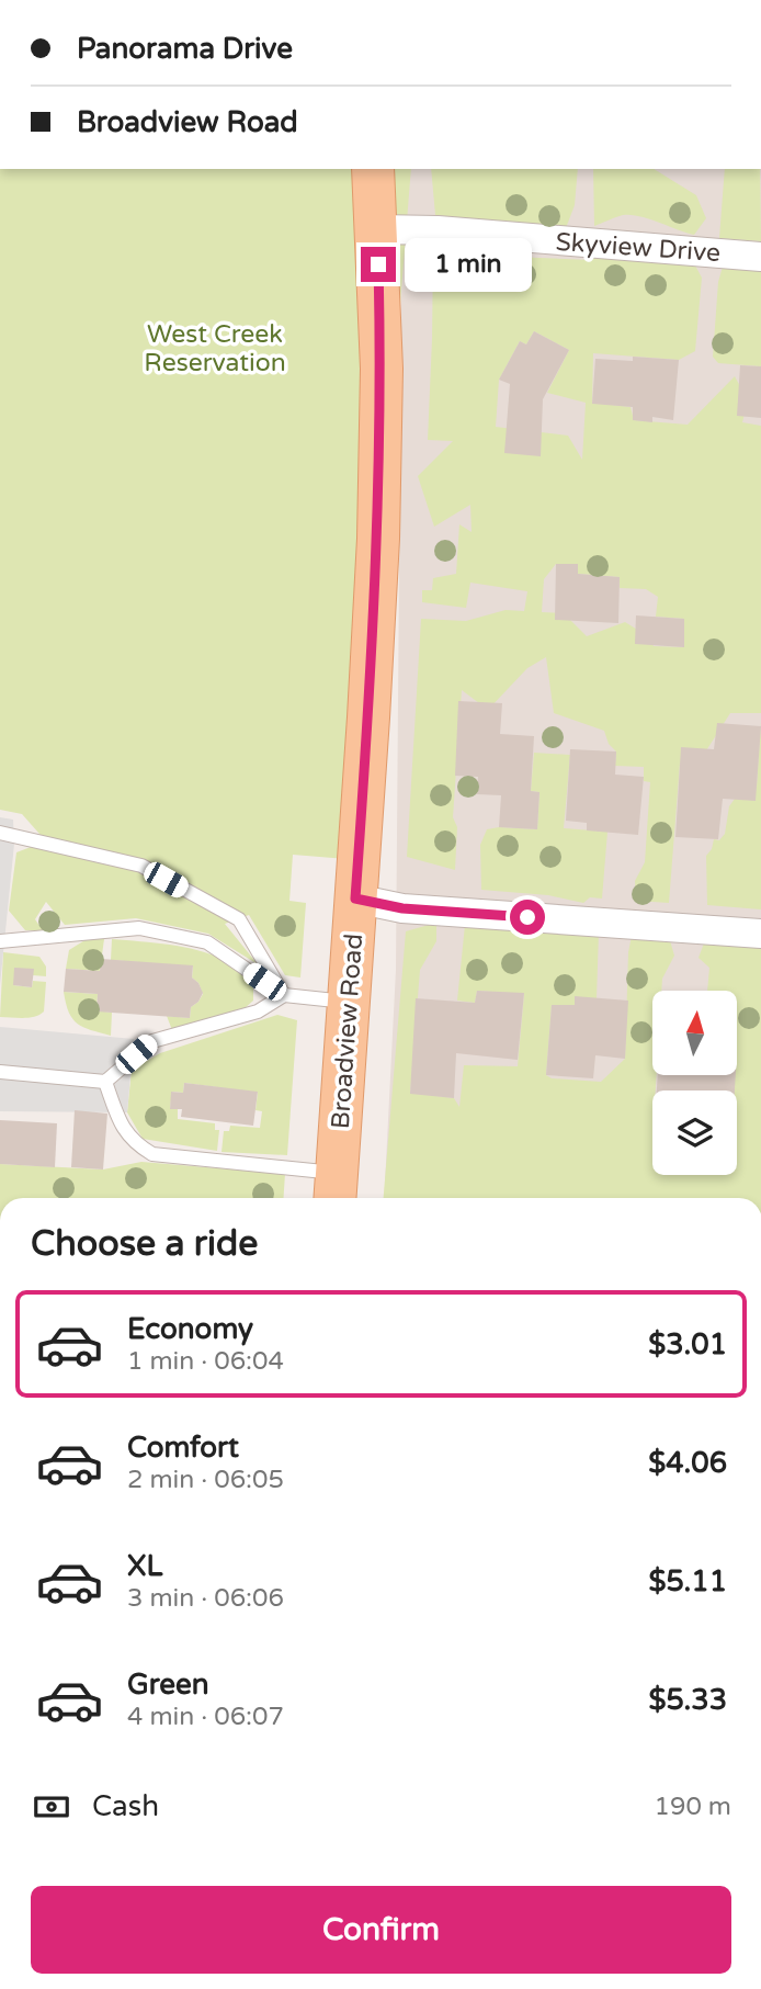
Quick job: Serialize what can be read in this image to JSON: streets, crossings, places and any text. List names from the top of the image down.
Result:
{
  "streets": {
    "main road": ["Broadview Road"],
    "street": ["Skyview Drive"]
  },
  "crossings": [
    ["Skyview Drive", "Broadview Road"]
  ],
  "parks": ["West Creek Reservation"],
  "north": "top",
  "page": {
    "banner": ["Panorama Drive", "Broadview Road"],
    "bubble": "1 min",
    "heading": "Choose a ride",
    "list": [
      {
        "name": "Economy",
        "note": "1 min · 06:04",
        "value": "$3.01"
      },
      {
        "name": "Comfort",
        "note": "2 min · 06:05",
        "value": "$4.06"
      },
      {
        "name": "XL",
        "note": "3 min · 06:06",
        "value": "$5.11"
      },
      {
        "name": "Green",
        "note": "4 min · 06:07",
        "value": "$5.33"
      }
    ],
    "pay": ["Cash", "190 m"],
    "buttons": "Confirm"
  }
}
